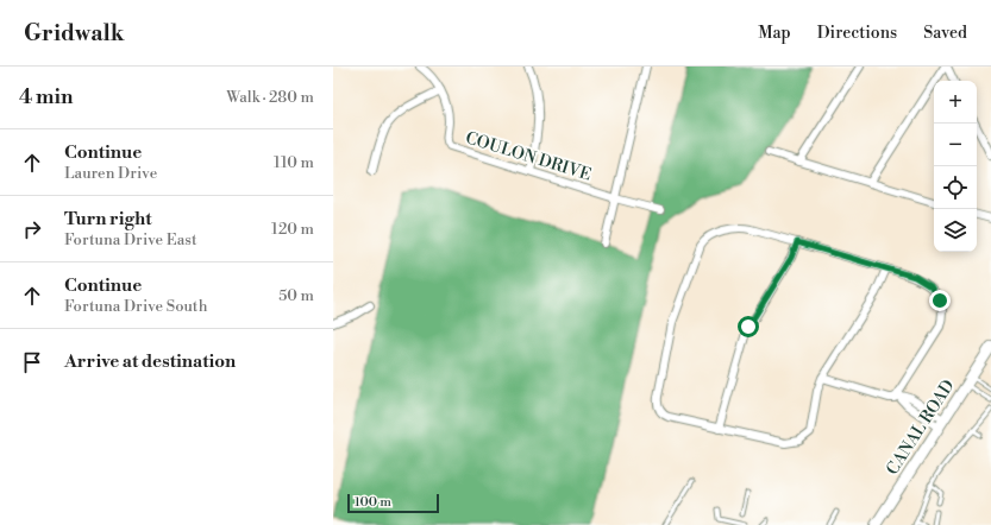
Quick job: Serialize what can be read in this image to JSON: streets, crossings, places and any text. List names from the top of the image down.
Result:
{
  "streets": {
    "street": ["COULON DRIVE", "CANAL ROAD"]
  },
  "scale_bar": "100 m",
  "page": {
    "header": "Gridwalk",
    "nav": ["Map", "Directions", "Saved"],
    "heading": ["4 min", "Walk · 280 m"],
    "map_buttons": ["+", "−"],
    "list": [
      ["Continue", "Lauren Drive", "110 m"],
      ["Turn right", "Fortuna Drive East", "120 m"],
      ["Continue", "Fortuna Drive South", "50 m"],
      "Arrive at destination"
    ],
    "scale": "100 m"
  }
}
